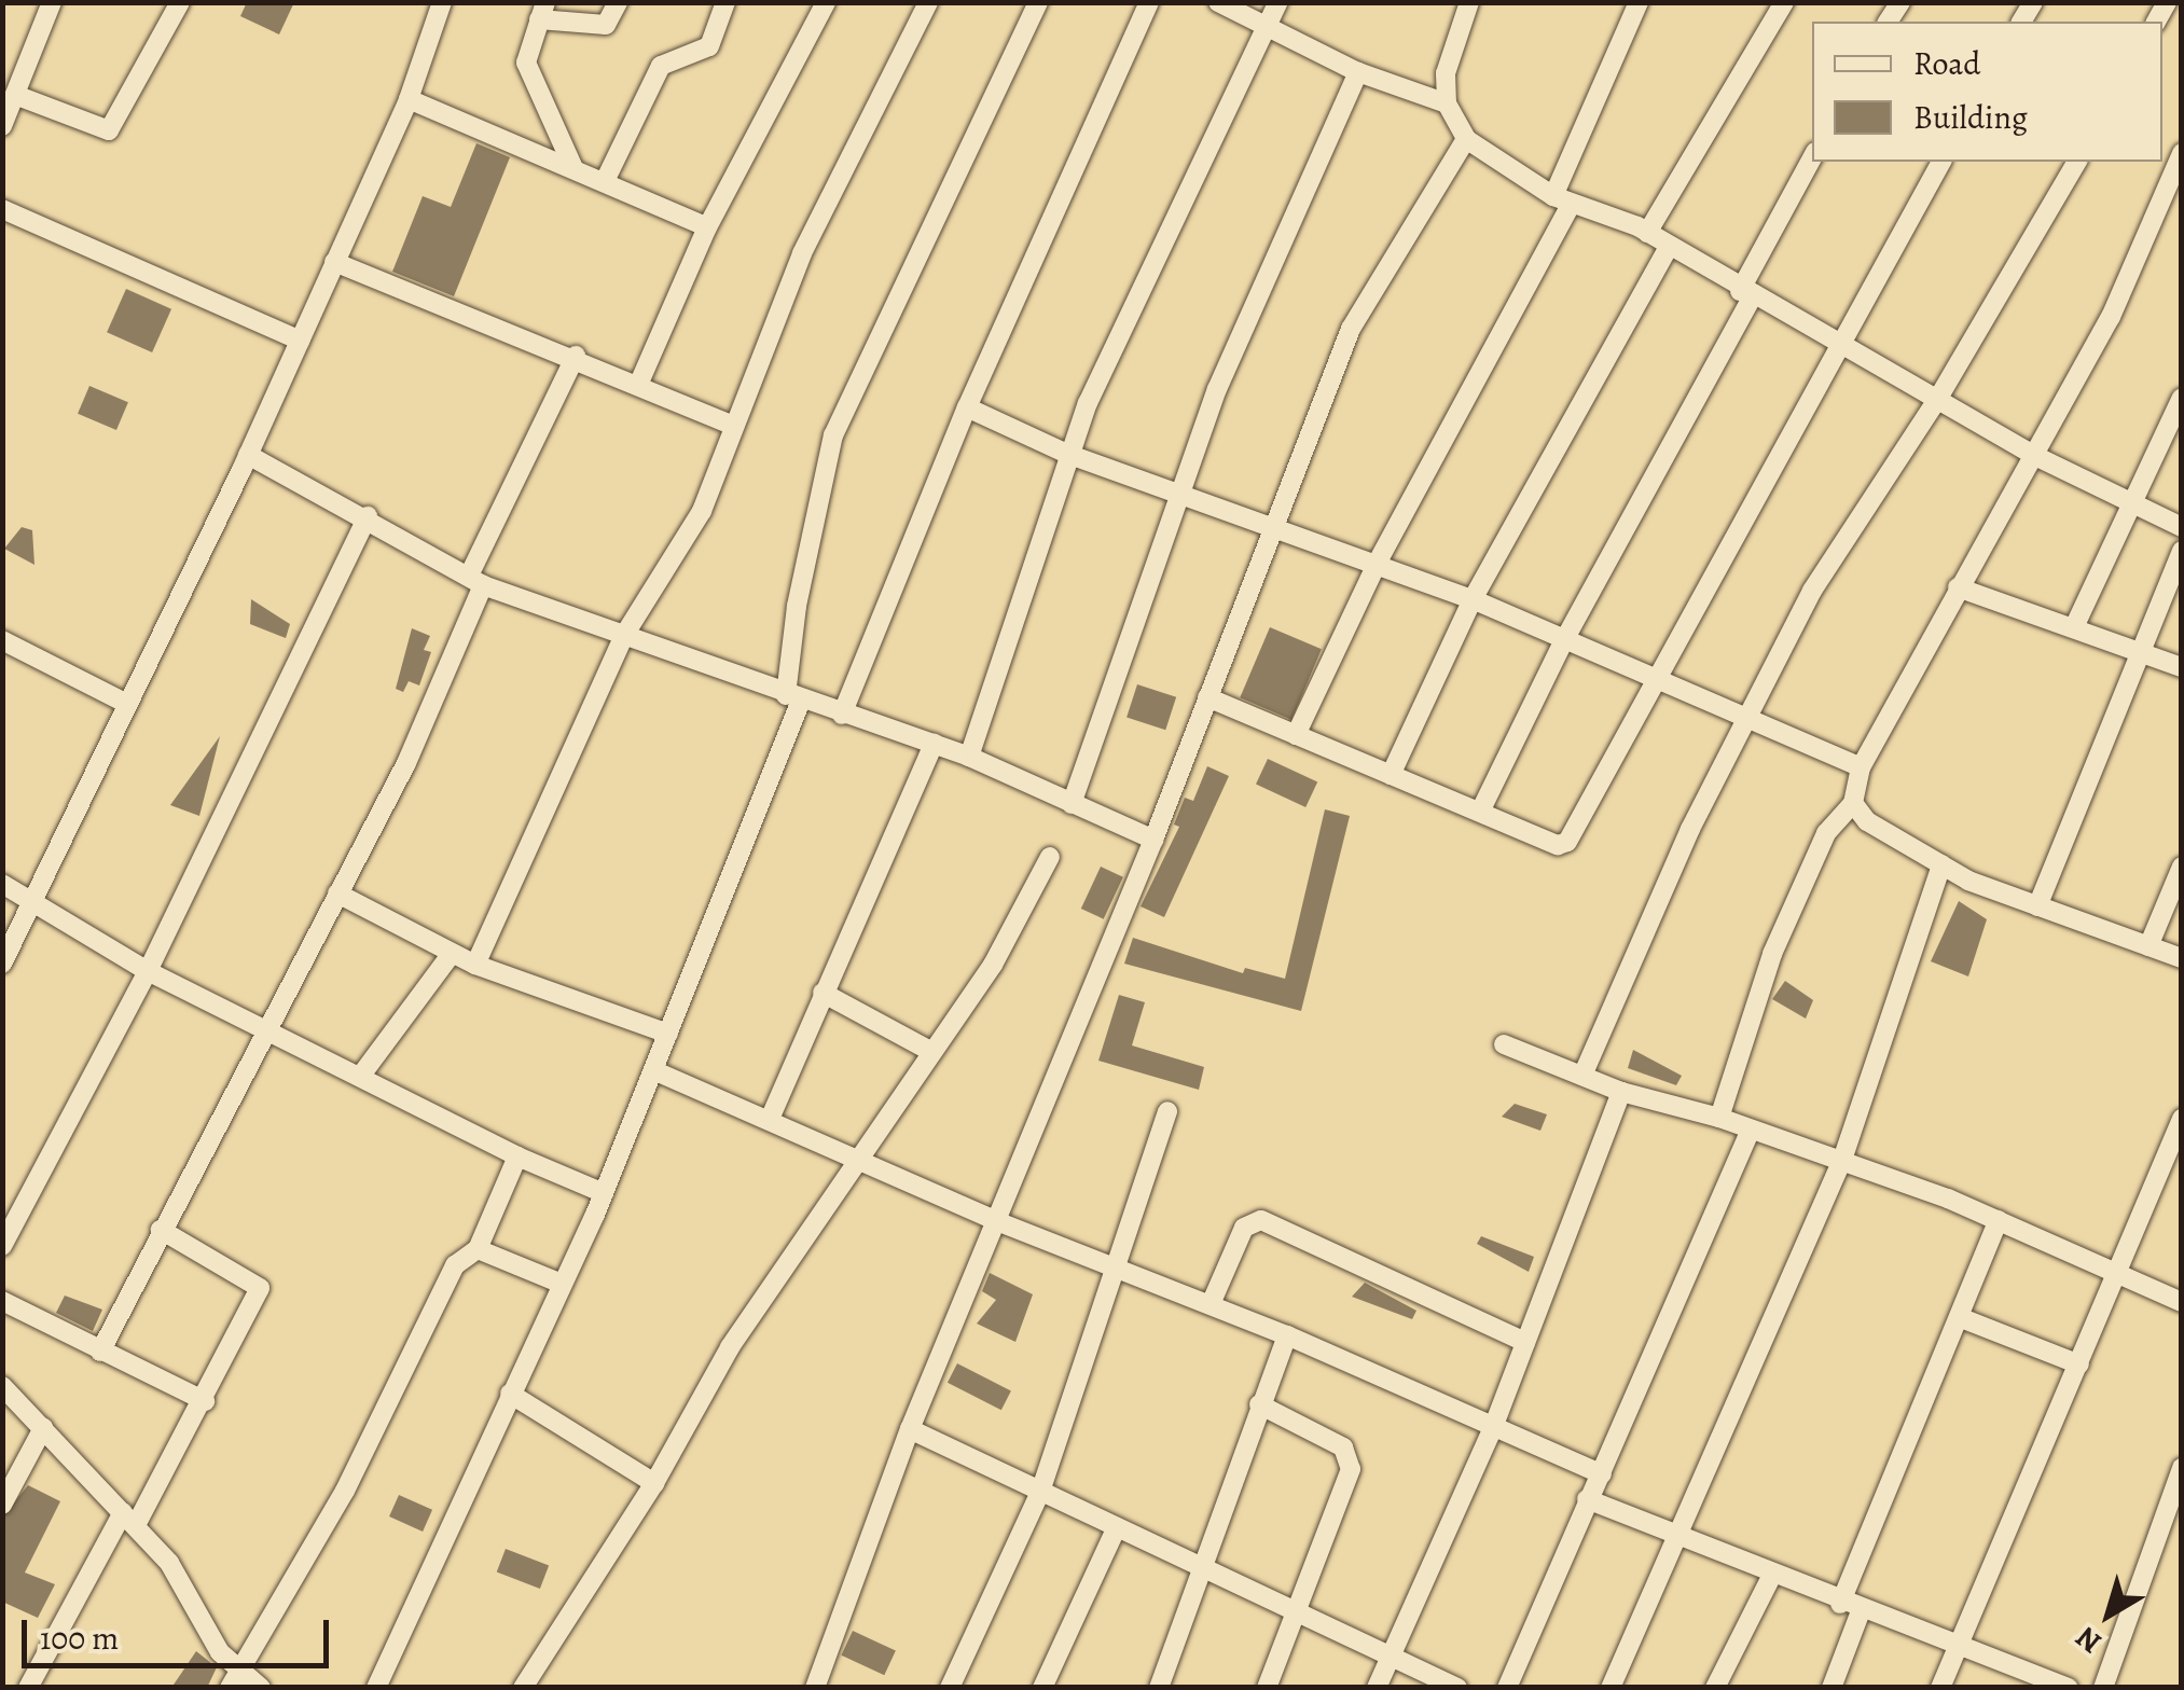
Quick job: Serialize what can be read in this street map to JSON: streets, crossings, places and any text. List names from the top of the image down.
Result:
{
  "legend": ["Road", "Building"],
  "scale_bar": "100 m",
  "north": "bottom left"
}
